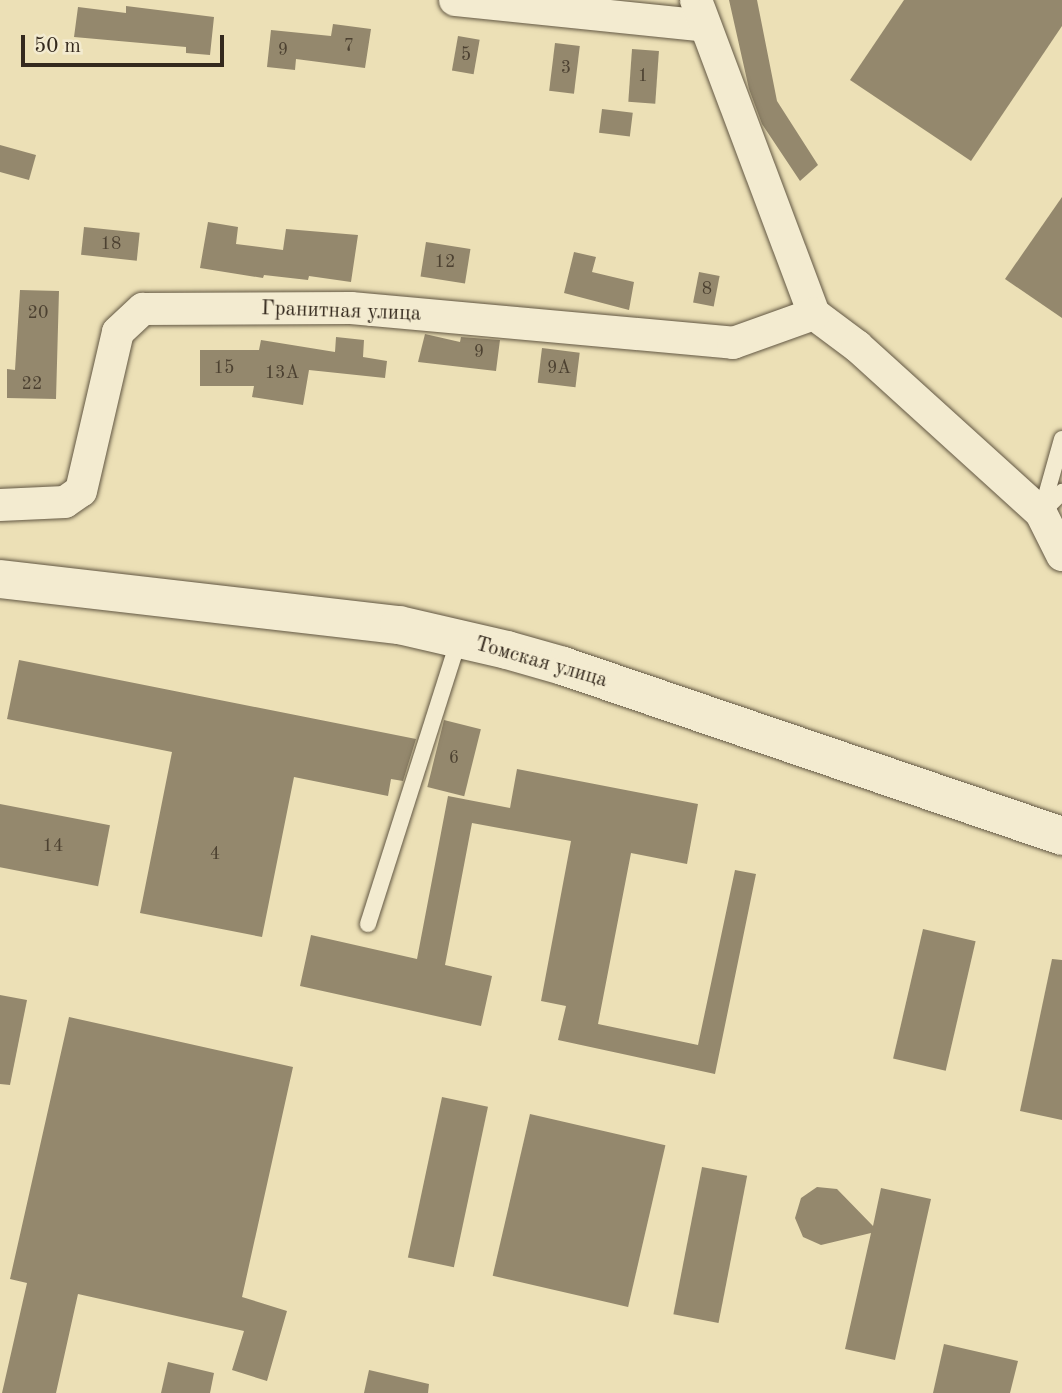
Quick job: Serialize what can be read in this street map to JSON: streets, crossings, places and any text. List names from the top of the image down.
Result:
{
  "streets": {
    "street": ["Гранитная улица", "Томская улица"]
  },
  "house_numbers": [
    "7",
    "9",
    "5",
    "3",
    "1",
    "18",
    "12",
    "8",
    "20",
    "9",
    "15",
    "9А",
    "13А",
    "22",
    "6",
    "14",
    "4"
  ],
  "scale_bar": "50 m"
}
